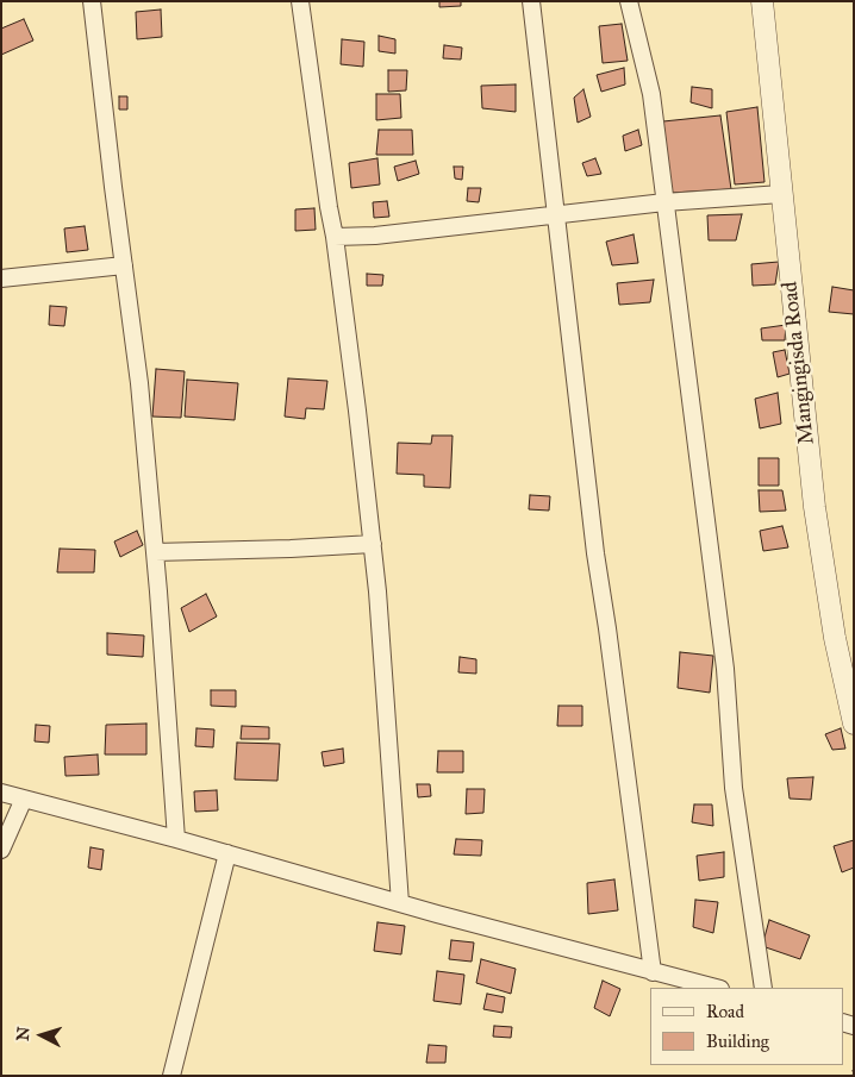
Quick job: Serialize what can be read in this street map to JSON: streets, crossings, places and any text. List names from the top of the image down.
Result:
{
  "streets": {
    "street": ["Mangingisda Road"]
  },
  "legend": ["Road", "Building"],
  "north": "left"
}
